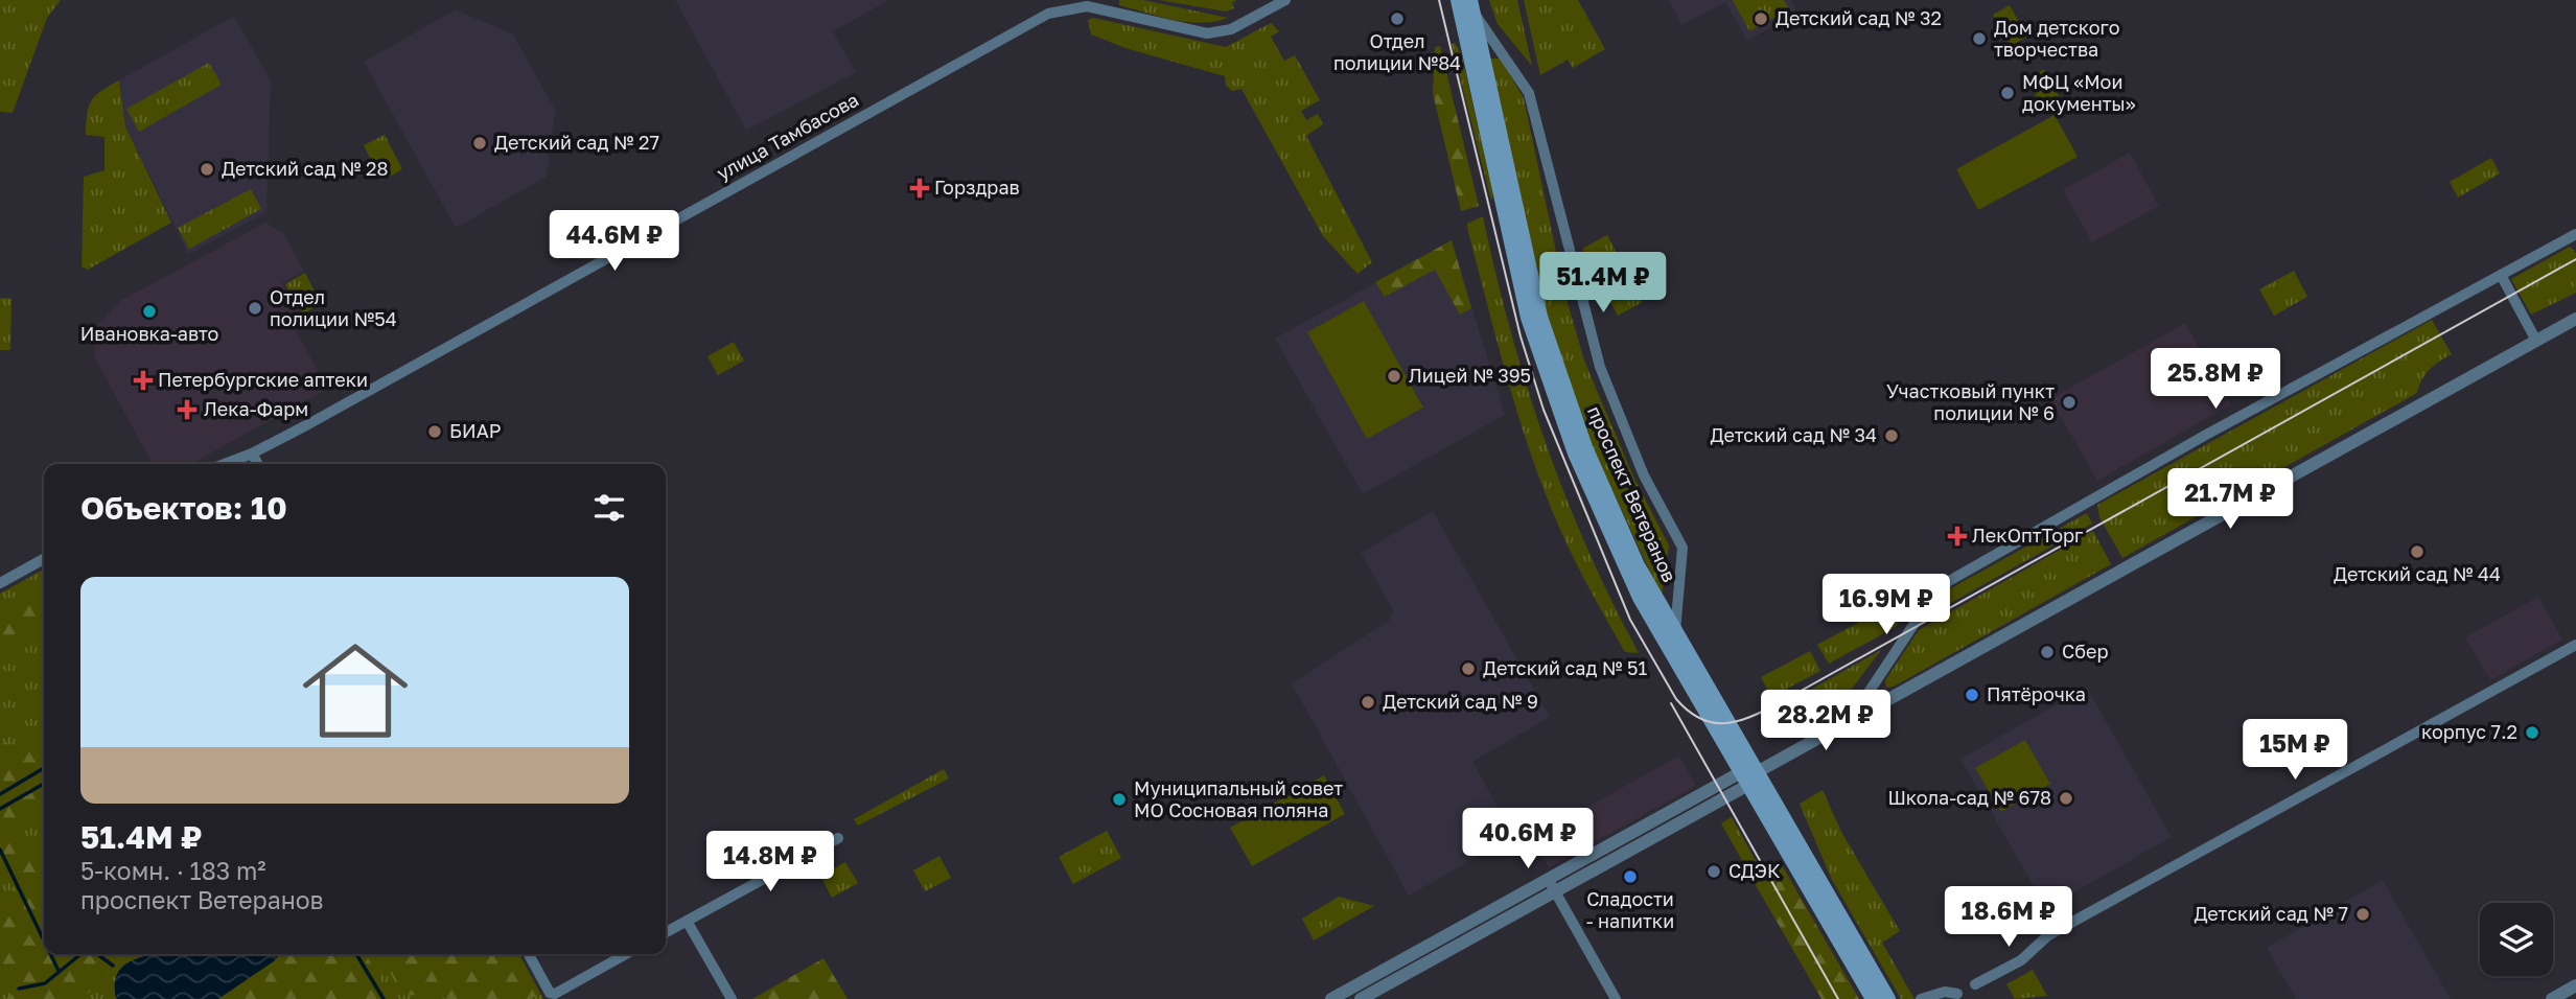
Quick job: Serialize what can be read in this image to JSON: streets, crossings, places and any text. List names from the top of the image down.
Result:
{
  "streets": {
    "main road": ["проспект Ветеранов"],
    "street": ["улица Тамбасова"]
  },
  "places": {
    "other": [
      "Отдел полиции №84",
      "Детский сад № 32",
      "Дом детского творчества",
      "МФЦ «Мои документы»",
      "Детский сад № 27",
      "Детский сад № 28",
      "Отдел полиции №54",
      "Ивановка-авто",
      "Лицей № 395",
      "Участковый пункт полиции № 6",
      "БИАР",
      "Детский сад № 34",
      "Детский сад № 44",
      "Сбер",
      "Детский сад № 51",
      "Пятёрочка",
      "Детский сад № 9",
      "корпус 7.2",
      "Школа-сад № 678",
      "Муниципальный совет МО Сосновая поляна",
      "СДЭК",
      "Сладости - напитки",
      "Детский сад № 7"
    ],
    "health": [
      "Горздрав",
      "Петербургские аптеки",
      "Лека-Фарм",
      "ЛекОптТорг"
    ]
  },
  "page": {
    "price": [
      "44.6M ₽",
      "51.4M ₽",
      "25.8M ₽",
      "21.7M ₽",
      "16.9M ₽",
      "28.2M ₽",
      "15M ₽",
      "40.6M ₽",
      "14.8M ₽",
      "18.6M ₽"
    ],
    "heading": "Объектов: 10",
    "list": [
      {
        "name": "51.4M ₽",
        "note": "5-комн. · 183 m² · проспект Ветеранов"
      }
    ]
  }
}
